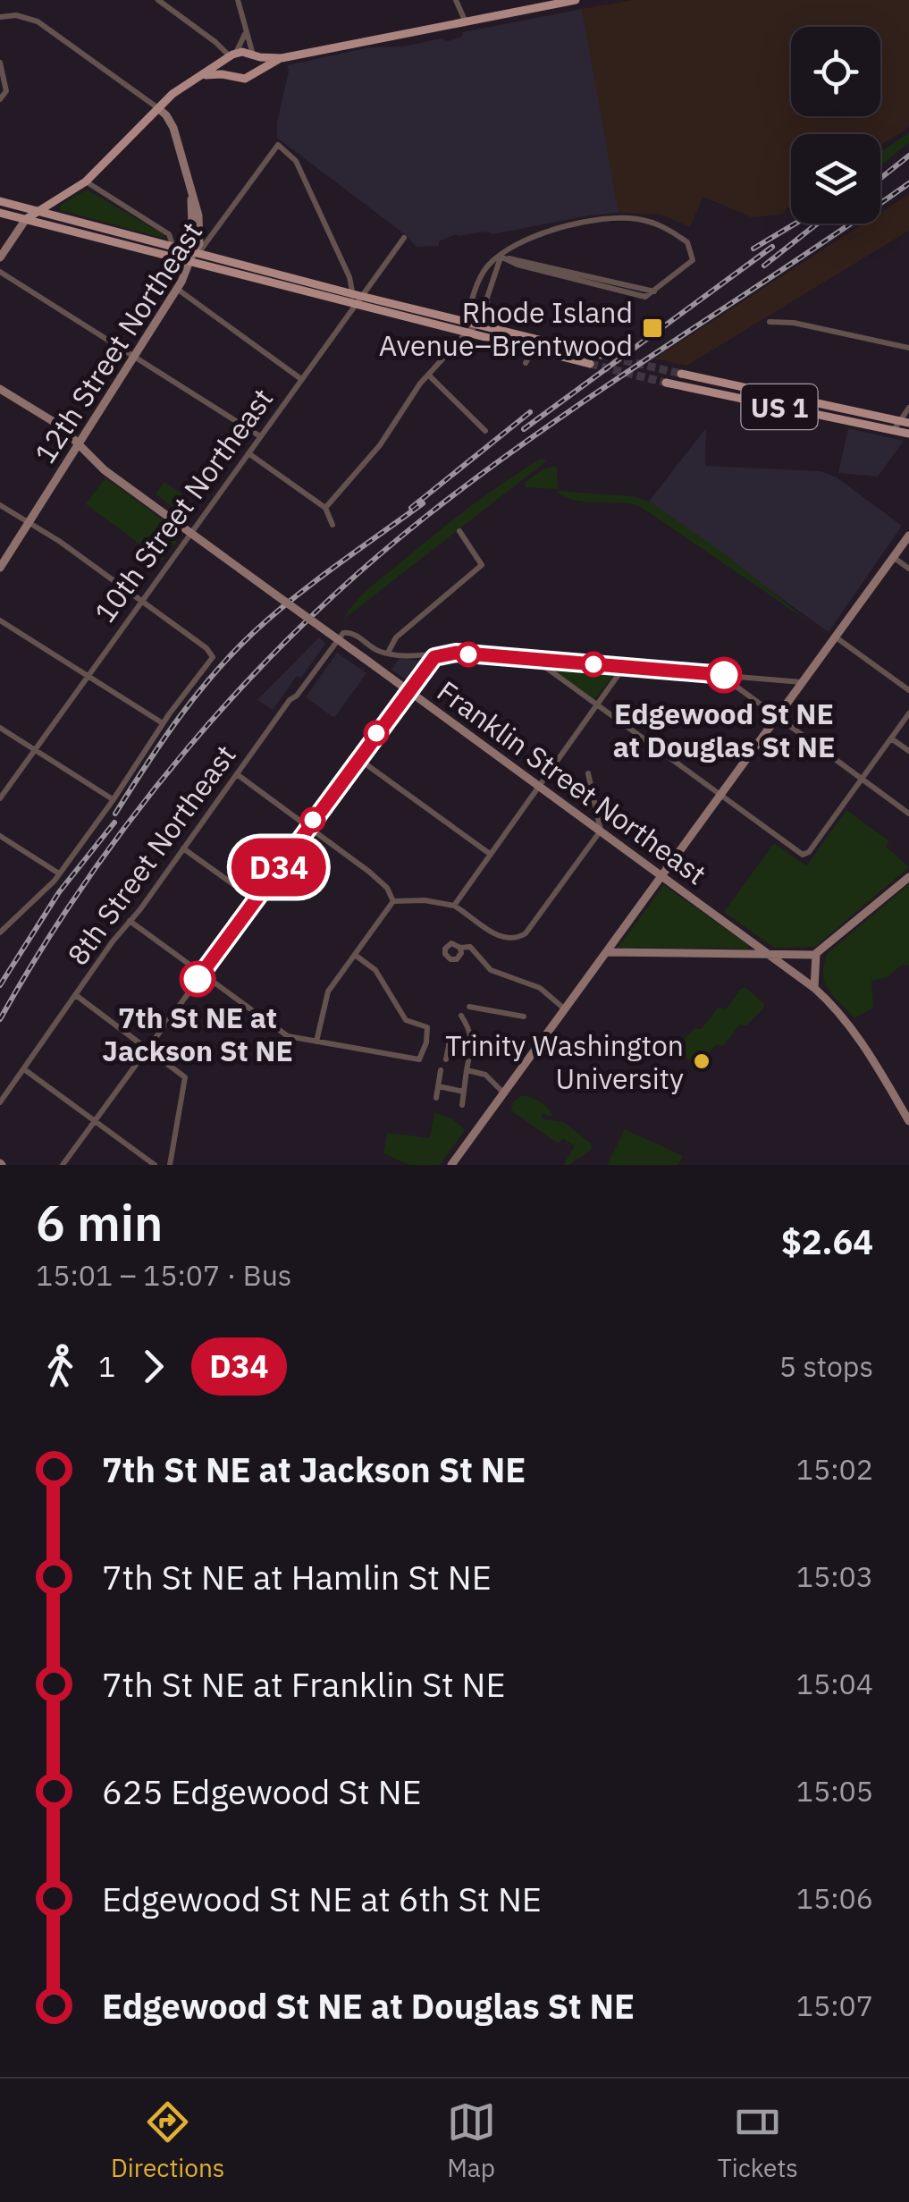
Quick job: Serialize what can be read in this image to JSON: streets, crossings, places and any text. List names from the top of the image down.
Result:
{
  "streets": {
    "main road": ["US 1"],
    "street": [
      "12th Street Northeast",
      "10th Street Northeast",
      "Franklin Street Northeast",
      "8th Street Northeast"
    ]
  },
  "crossings": [
    ["12th Street Northeast", "10th Street Northeast"],
    ["12th Street Northeast", "Franklin Street Northeast"],
    ["10th Street Northeast", "Franklin Street Northeast"]
  ],
  "places": {
    "transit": ["Rhode Island Avenue–Brentwood"],
    "other": ["Edgewood St NE at Douglas St NE", "7th St NE at Jackson St NE", "Trinity Washington University"]
  },
  "lines": ["bus line D34"],
  "page": {
    "on_map": "D34",
    "heading": ["6 min", "15:01 – 15:07 · Bus", "$2.64"],
    "legs": ["1", "D34", "5 stops"],
    "list": [
      {
        "name": "7th St NE at Jackson St NE",
        "value": "15:02"
      },
      {
        "name": "7th St NE at Hamlin St NE",
        "value": "15:03"
      },
      {
        "name": "7th St NE at Franklin St NE",
        "value": "15:04"
      },
      {
        "name": "625 Edgewood St NE",
        "value": "15:05"
      },
      {
        "name": "Edgewood St NE at 6th St NE",
        "value": "15:06"
      },
      {
        "name": "Edgewood St NE at Douglas St NE",
        "value": "15:07"
      }
    ],
    "tabs": ["Directions", "Map", "Tickets"]
  }
}
